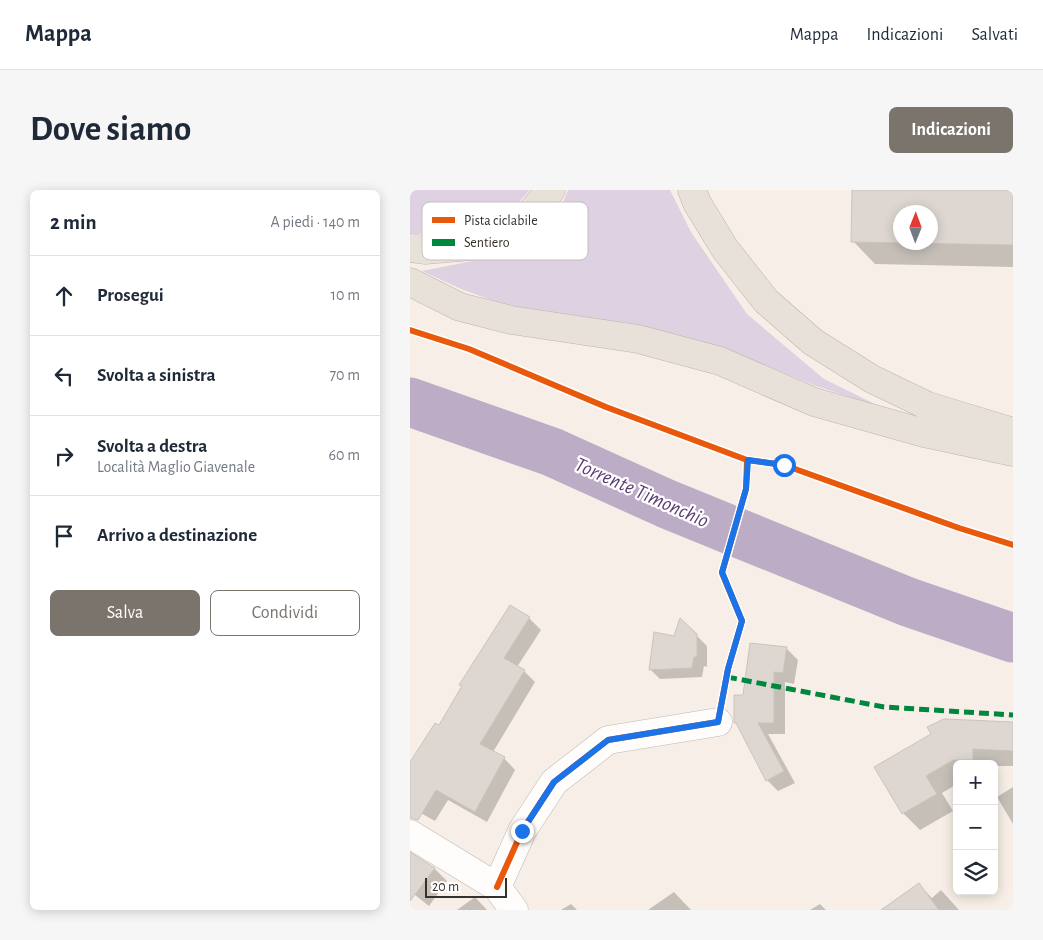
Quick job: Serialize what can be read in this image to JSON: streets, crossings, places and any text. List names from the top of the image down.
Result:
{
  "water": ["Torrente Timonchio"],
  "legend": ["Pista ciclabile", "Sentiero"],
  "scale_bar": "20 m",
  "north": "top",
  "page": {
    "header": "Mappa",
    "nav": ["Mappa", "Indicazioni", "Salvati"],
    "buttons": [
      "Indicazioni",
      ["Salva", "Condividi"]
    ],
    "title": "Dove siamo",
    "heading": ["2 min", "A piedi · 140 m"],
    "list": [
      ["Prosegui", "10 m"],
      ["Svolta a sinistra", "70 m"],
      ["Svolta a destra", "Località Maglio Giavenale", "60 m"],
      "Arrivo a destinazione"
    ],
    "map_buttons": ["+", "−"],
    "scale": "20 m"
  }
}
